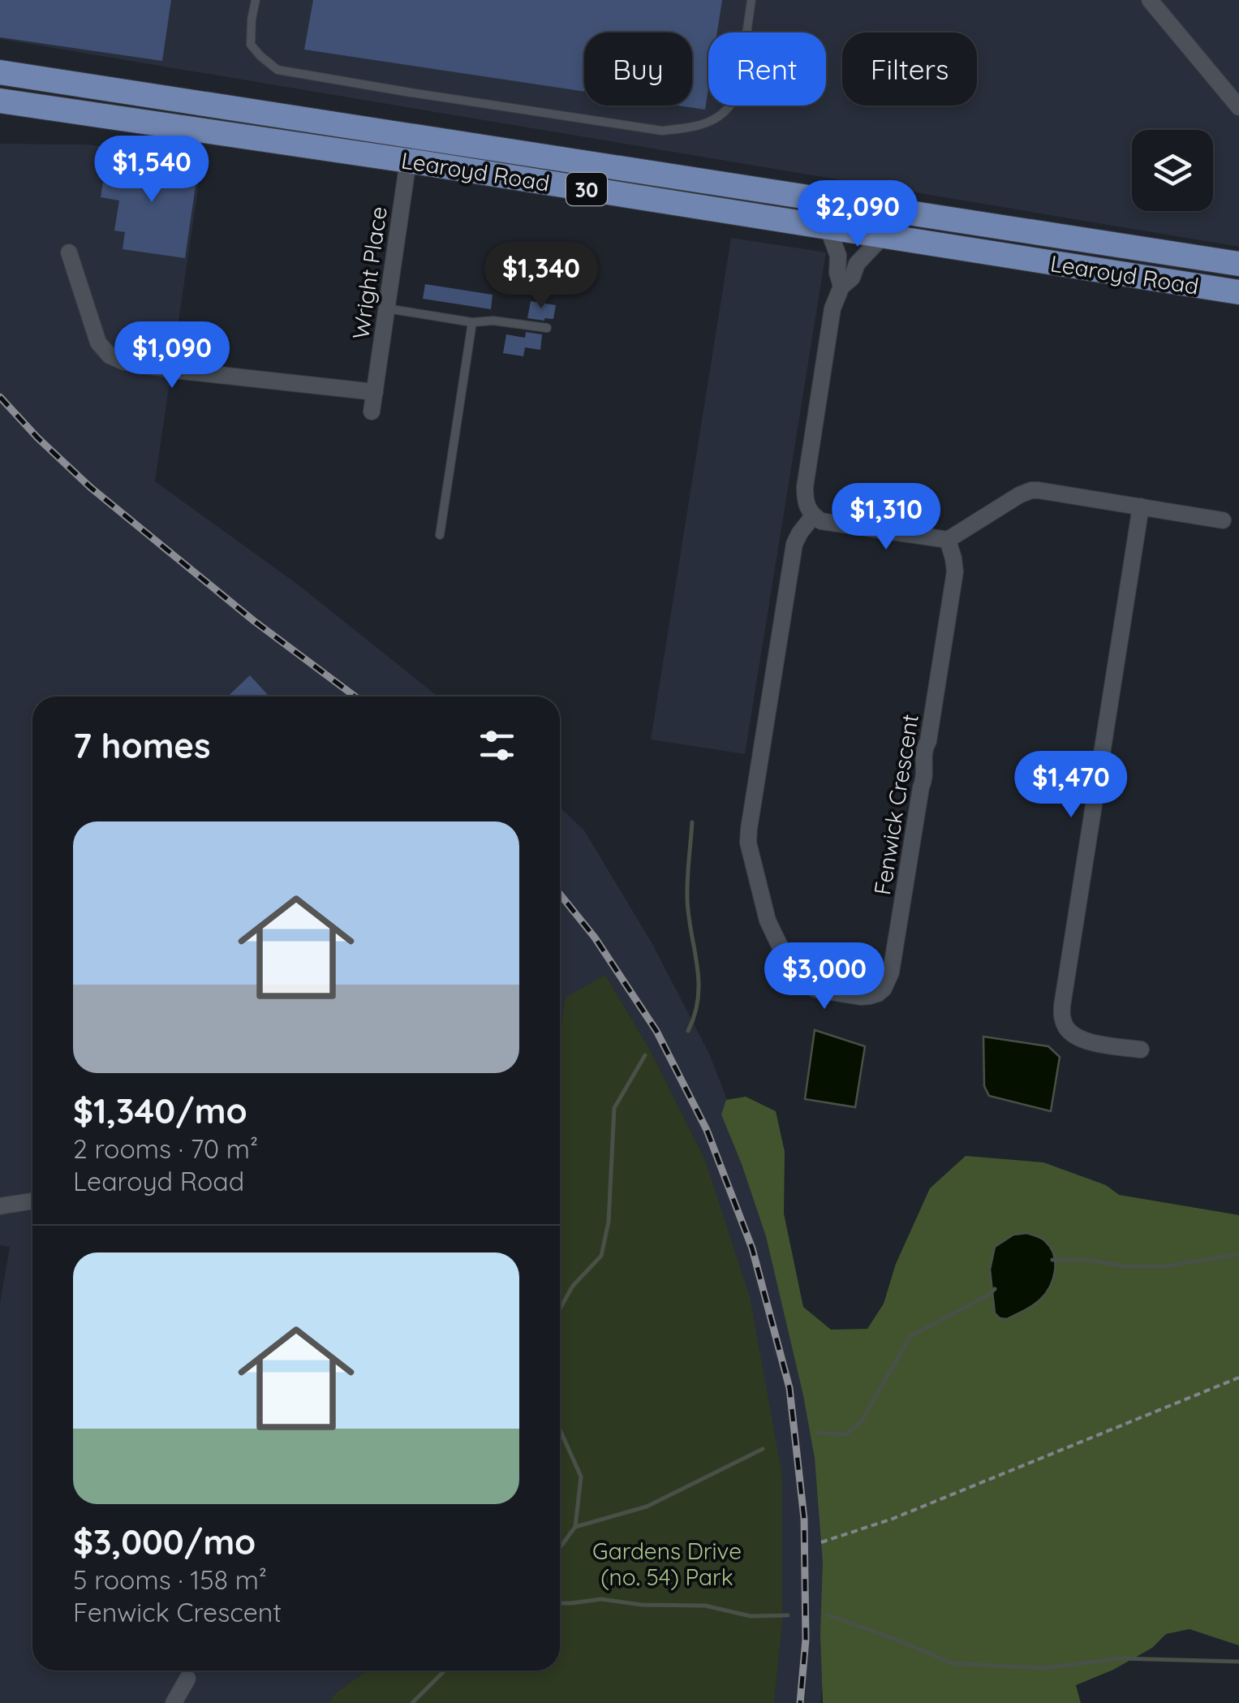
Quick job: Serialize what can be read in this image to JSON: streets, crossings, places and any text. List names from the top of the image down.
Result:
{
  "streets": {
    "main road": ["Learoyd Road", "30"],
    "street": ["Wright Place", "Fenwick Crescent"]
  },
  "crossings": [
    ["Learoyd Road", "Wright Place"]
  ],
  "parks": ["Gardens Drive (no. 54) Park"],
  "page": {
    "chip": ["Buy", "Rent", "Filters"],
    "price": [
      "$1,540",
      "$2,090",
      "$1,340",
      "$1,090",
      "$1,310",
      "$1,470",
      "$3,000"
    ],
    "heading": "7 homes",
    "list": [
      {
        "name": "$1,340/mo",
        "note": "2 rooms · 70 m² · Learoyd Road"
      },
      {
        "name": "$3,000/mo",
        "note": "5 rooms · 158 m² · Fenwick Crescent"
      }
    ]
  }
}
